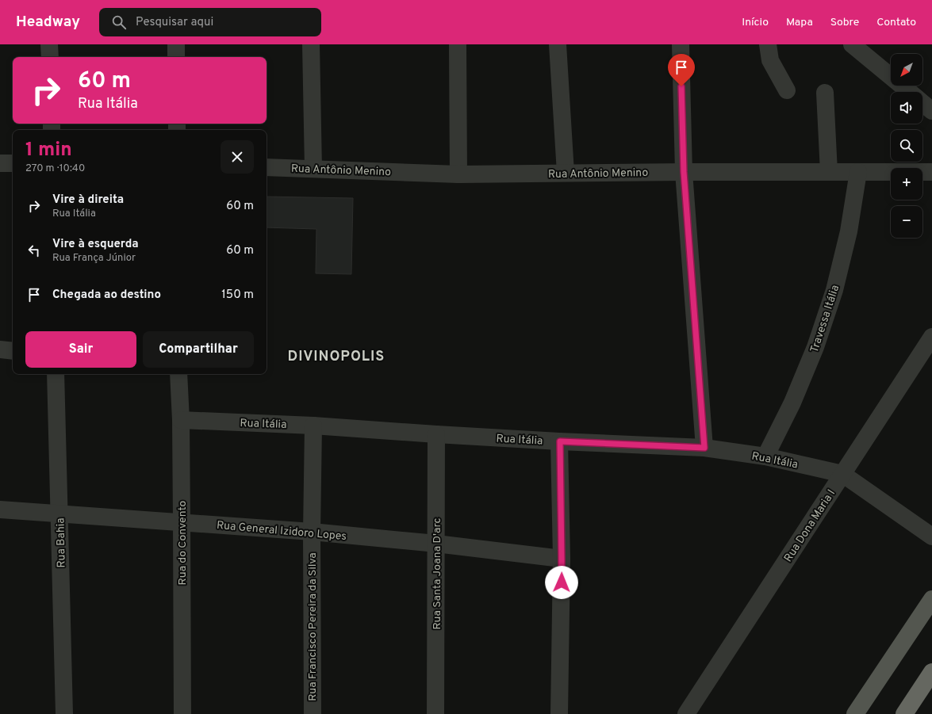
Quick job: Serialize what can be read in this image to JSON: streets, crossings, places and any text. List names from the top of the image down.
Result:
{
  "streets": {
    "street": [
      "Rua Antônio Menino",
      "Travessa Itália",
      "Rua Itália",
      "Rua Dona Maria I",
      "Rua General Izidoro Lopes",
      "Rua Bahia",
      "Rua do Convento",
      "Rua Santa Joana D'arc",
      "Rua Francisco Pereira da Silva"
    ]
  },
  "crossings": [
    ["Rua Antônio Menino", "Travessa Itália"],
    ["Travessa Itália", "Rua Itália"],
    ["Rua Itália", "Rua Dona Maria I"],
    ["Rua Itália", "Rua do Convento"],
    ["Rua Itália", "Rua Santa Joana D'arc"],
    ["Rua Itália", "Rua Francisco Pereira da Silva"],
    ["Rua General Izidoro Lopes", "Rua Bahia"],
    ["Rua General Izidoro Lopes", "Rua do Convento"],
    ["Rua General Izidoro Lopes", "Rua Santa Joana D'arc"],
    ["Rua General Izidoro Lopes", "Rua Francisco Pereira da Silva"]
  ],
  "districts": ["DIVINOPOLIS"],
  "north": "bottom left",
  "page": {
    "header": "Headway",
    "search": "Pesquisar aqui",
    "nav": [
      "Início",
      "Mapa",
      "Sobre",
      "Contato"
    ],
    "map_buttons": ["+", "−"],
    "turn": ["60 m", "Rua Itália"],
    "heading": ["1 min", "270 m · 10:40"],
    "list": [
      {
        "name": "Vire à direita",
        "note": "Rua Itália",
        "value": "60 m"
      },
      {
        "name": "Vire à esquerda",
        "note": "Rua França Júnior",
        "value": "60 m"
      },
      {
        "name": "Chegada ao destino",
        "value": "150 m"
      }
    ],
    "buttons": ["Sair", "Compartilhar"]
  }
}
